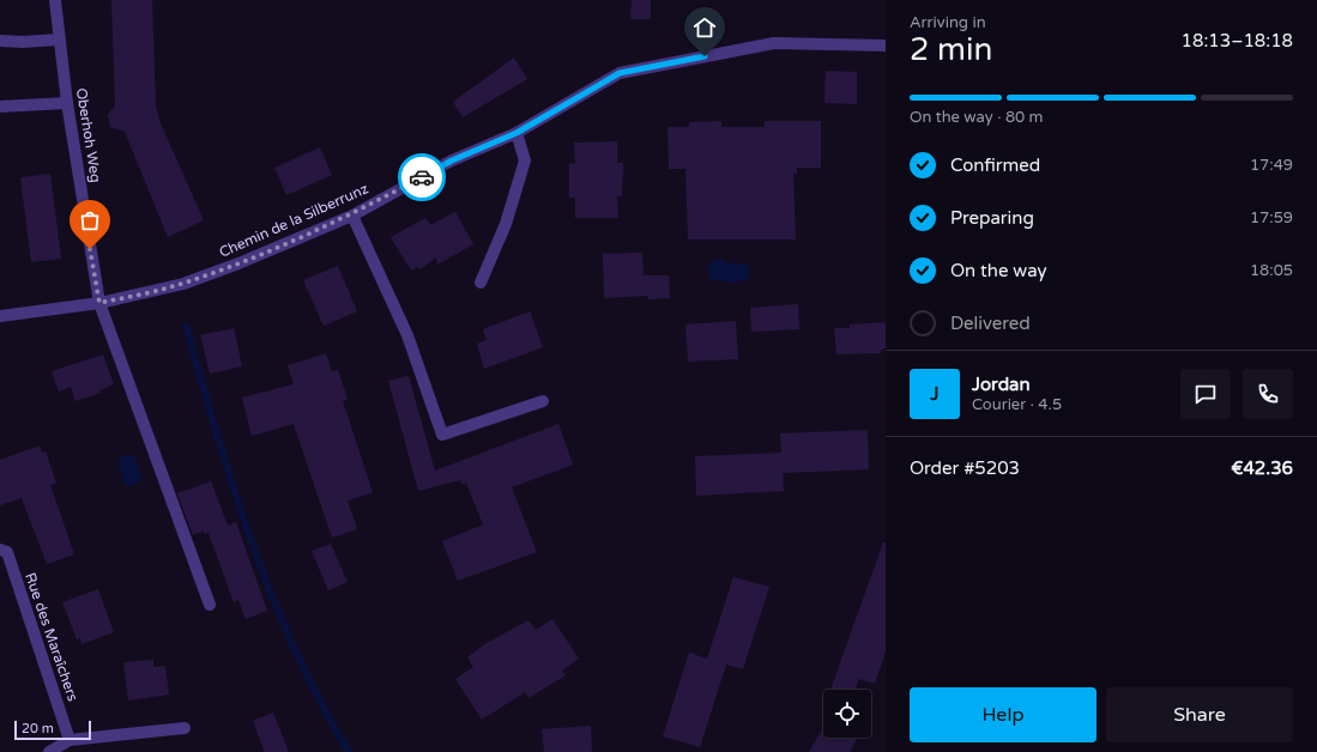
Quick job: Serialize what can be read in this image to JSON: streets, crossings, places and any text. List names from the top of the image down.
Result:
{
  "streets": {
    "street": ["Oberhoh Weg", "Chemin de la Silberrunz", "Rue des Maraîchers"]
  },
  "crossings": [
    ["Oberhoh Weg", "Chemin de la Silberrunz"]
  ],
  "scale_bar": "20 m",
  "page": {
    "heading": ["2 min", "Arriving in", "18:13–18:18"],
    "panel": [
      "Jordan",
      "Courier · 4.5",
      "Order #5203",
      "€42.36"
    ],
    "bar": "On the way · 80 m",
    "list": [
      ["Confirmed", "17:49"],
      ["Preparing", "17:59"],
      ["On the way", "18:05"],
      "Delivered"
    ],
    "round": "J",
    "buttons": ["Help", "Share"],
    "scale": "20 m"
  }
}
